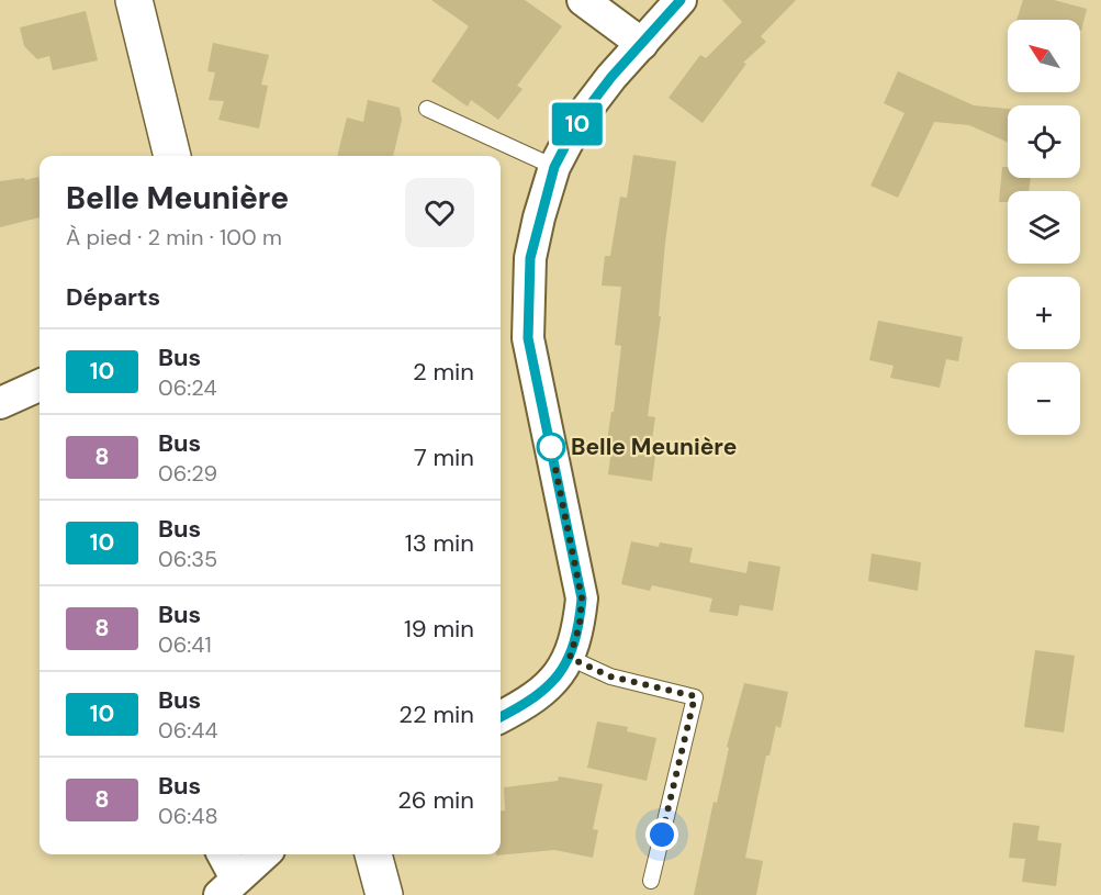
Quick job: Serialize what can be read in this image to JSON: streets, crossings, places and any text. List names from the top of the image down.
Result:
{
  "places": ["Belle Meunière"],
  "lines": ["bus line 10"],
  "north": "top left",
  "page": {
    "on_map": "10",
    "map_buttons": ["+", "−"],
    "heading": [
      ["Belle Meunière", "À pied · 2 min · 100 m"],
      "Départs"
    ],
    "list": [
      {
        "mark": "10",
        "name": "Bus",
        "note": "06:24",
        "value": "2 min"
      },
      {
        "mark": "8",
        "name": "Bus",
        "note": "06:29",
        "value": "7 min"
      },
      {
        "mark": "10",
        "name": "Bus",
        "note": "06:35",
        "value": "13 min"
      },
      {
        "mark": "8",
        "name": "Bus",
        "note": "06:41",
        "value": "19 min"
      },
      {
        "mark": "10",
        "name": "Bus",
        "note": "06:44",
        "value": "22 min"
      },
      {
        "mark": "8",
        "name": "Bus",
        "note": "06:48",
        "value": "26 min"
      }
    ]
  }
}
